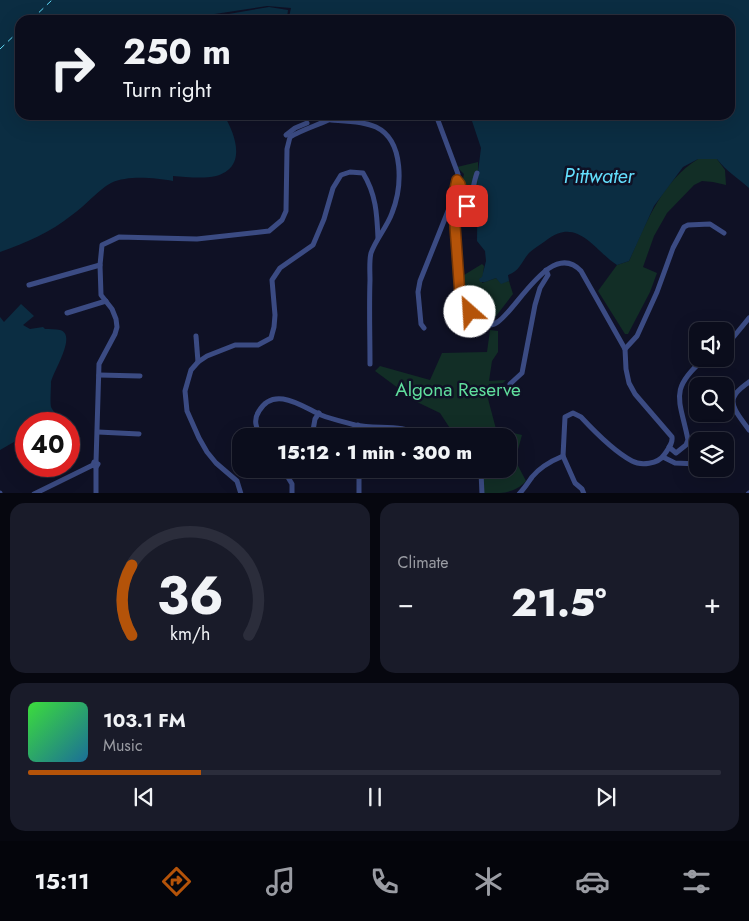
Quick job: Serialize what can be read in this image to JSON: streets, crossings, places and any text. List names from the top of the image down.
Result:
{
  "water": ["Pittwater"],
  "parks": ["Algona Reserve"],
  "page": {
    "turn": ["250 m", "Turn right"],
    "limit": "40",
    "trip": "15:12 · 1 min · 300 m",
    "tile": "Climate",
    "heat": ["−", "21.5°", "+"],
    "song": ["103.1 FM", "Music"],
    "tabs": "15:11",
    "gauge": ["36", "km/h"]
  }
}
